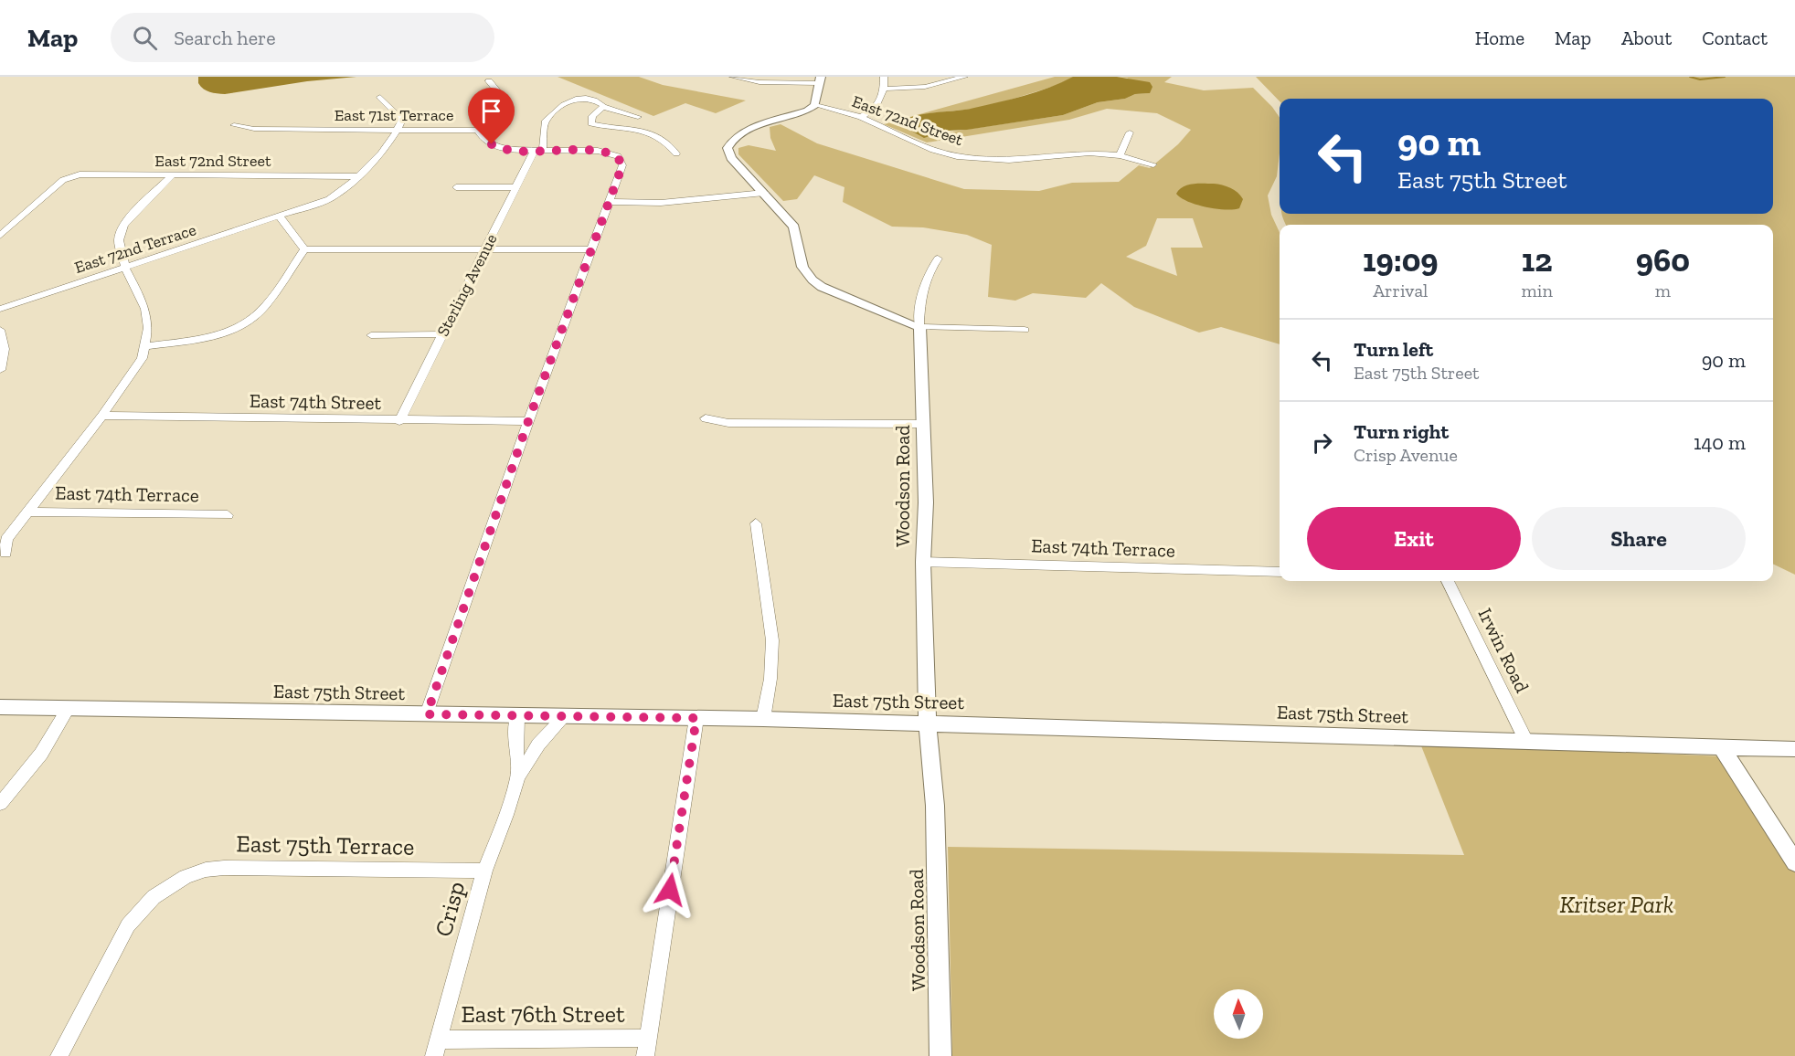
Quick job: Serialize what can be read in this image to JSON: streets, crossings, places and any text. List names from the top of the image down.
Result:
{
  "streets": {
    "street": [
      "East 71st Terrace",
      "East 72nd Street",
      "East 72nd Terrace",
      "Sterling Avenue",
      "East 74th Street",
      "Woodson Road",
      "East 74th Terrace",
      "Irwin Road",
      "East 75th Street",
      "East 75th Terrace",
      "Crisp",
      "East 76th Street"
    ]
  },
  "crossings": [
    ["East 71st Terrace", "East 72nd Terrace"],
    ["East 71st Terrace", "Sterling Avenue"],
    ["East 72nd Street", "East 72nd Terrace"],
    ["Sterling Avenue", "East 74th Street"],
    ["Woodson Road", "East 74th Terrace"],
    ["Woodson Road", "East 75th Street"],
    ["Irwin Road", "East 75th Street"],
    ["East 75th Street", "Crisp"],
    ["East 75th Terrace", "Crisp"],
    ["Crisp", "East 76th Street"]
  ],
  "parks": ["Kritser Park"],
  "north": "top",
  "page": {
    "header": "Map",
    "search": "Search here",
    "nav": [
      "Home",
      "Map",
      "About",
      "Contact"
    ],
    "turn": ["90 m", "East 75th Street"],
    "eta": [
      "19:09",
      "Arrival",
      "12",
      "min",
      "960",
      "m"
    ],
    "list": [
      {
        "name": "Turn left",
        "note": "East 75th Street",
        "value": "90 m"
      },
      {
        "name": "Turn right",
        "note": "Crisp Avenue",
        "value": "140 m"
      }
    ],
    "buttons": ["Exit", "Share"]
  }
}
